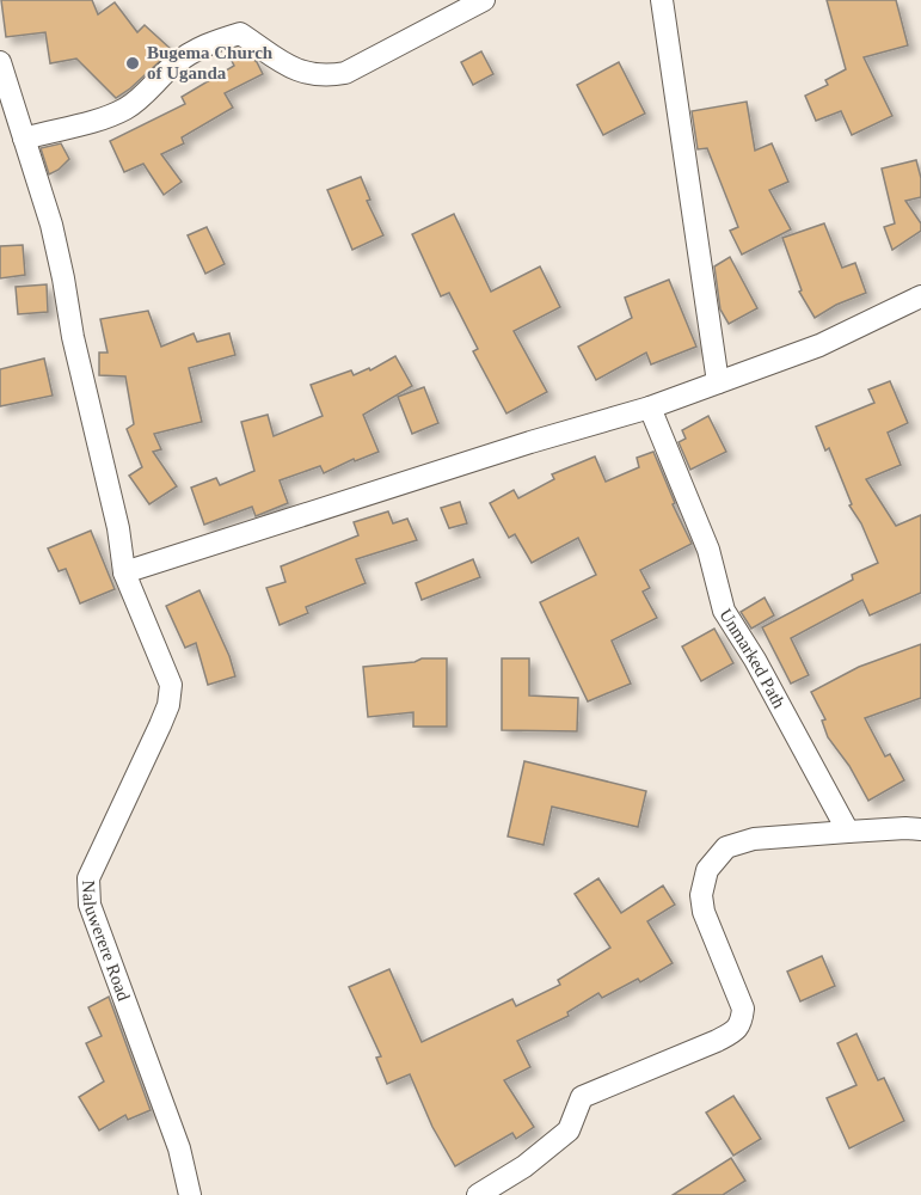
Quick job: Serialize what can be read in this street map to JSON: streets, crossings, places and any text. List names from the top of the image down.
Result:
{
  "streets": {
    "street": ["Unmarked Path", "Naluwerere Road"]
  },
  "places": ["Bugema Church of Uganda"]
}
